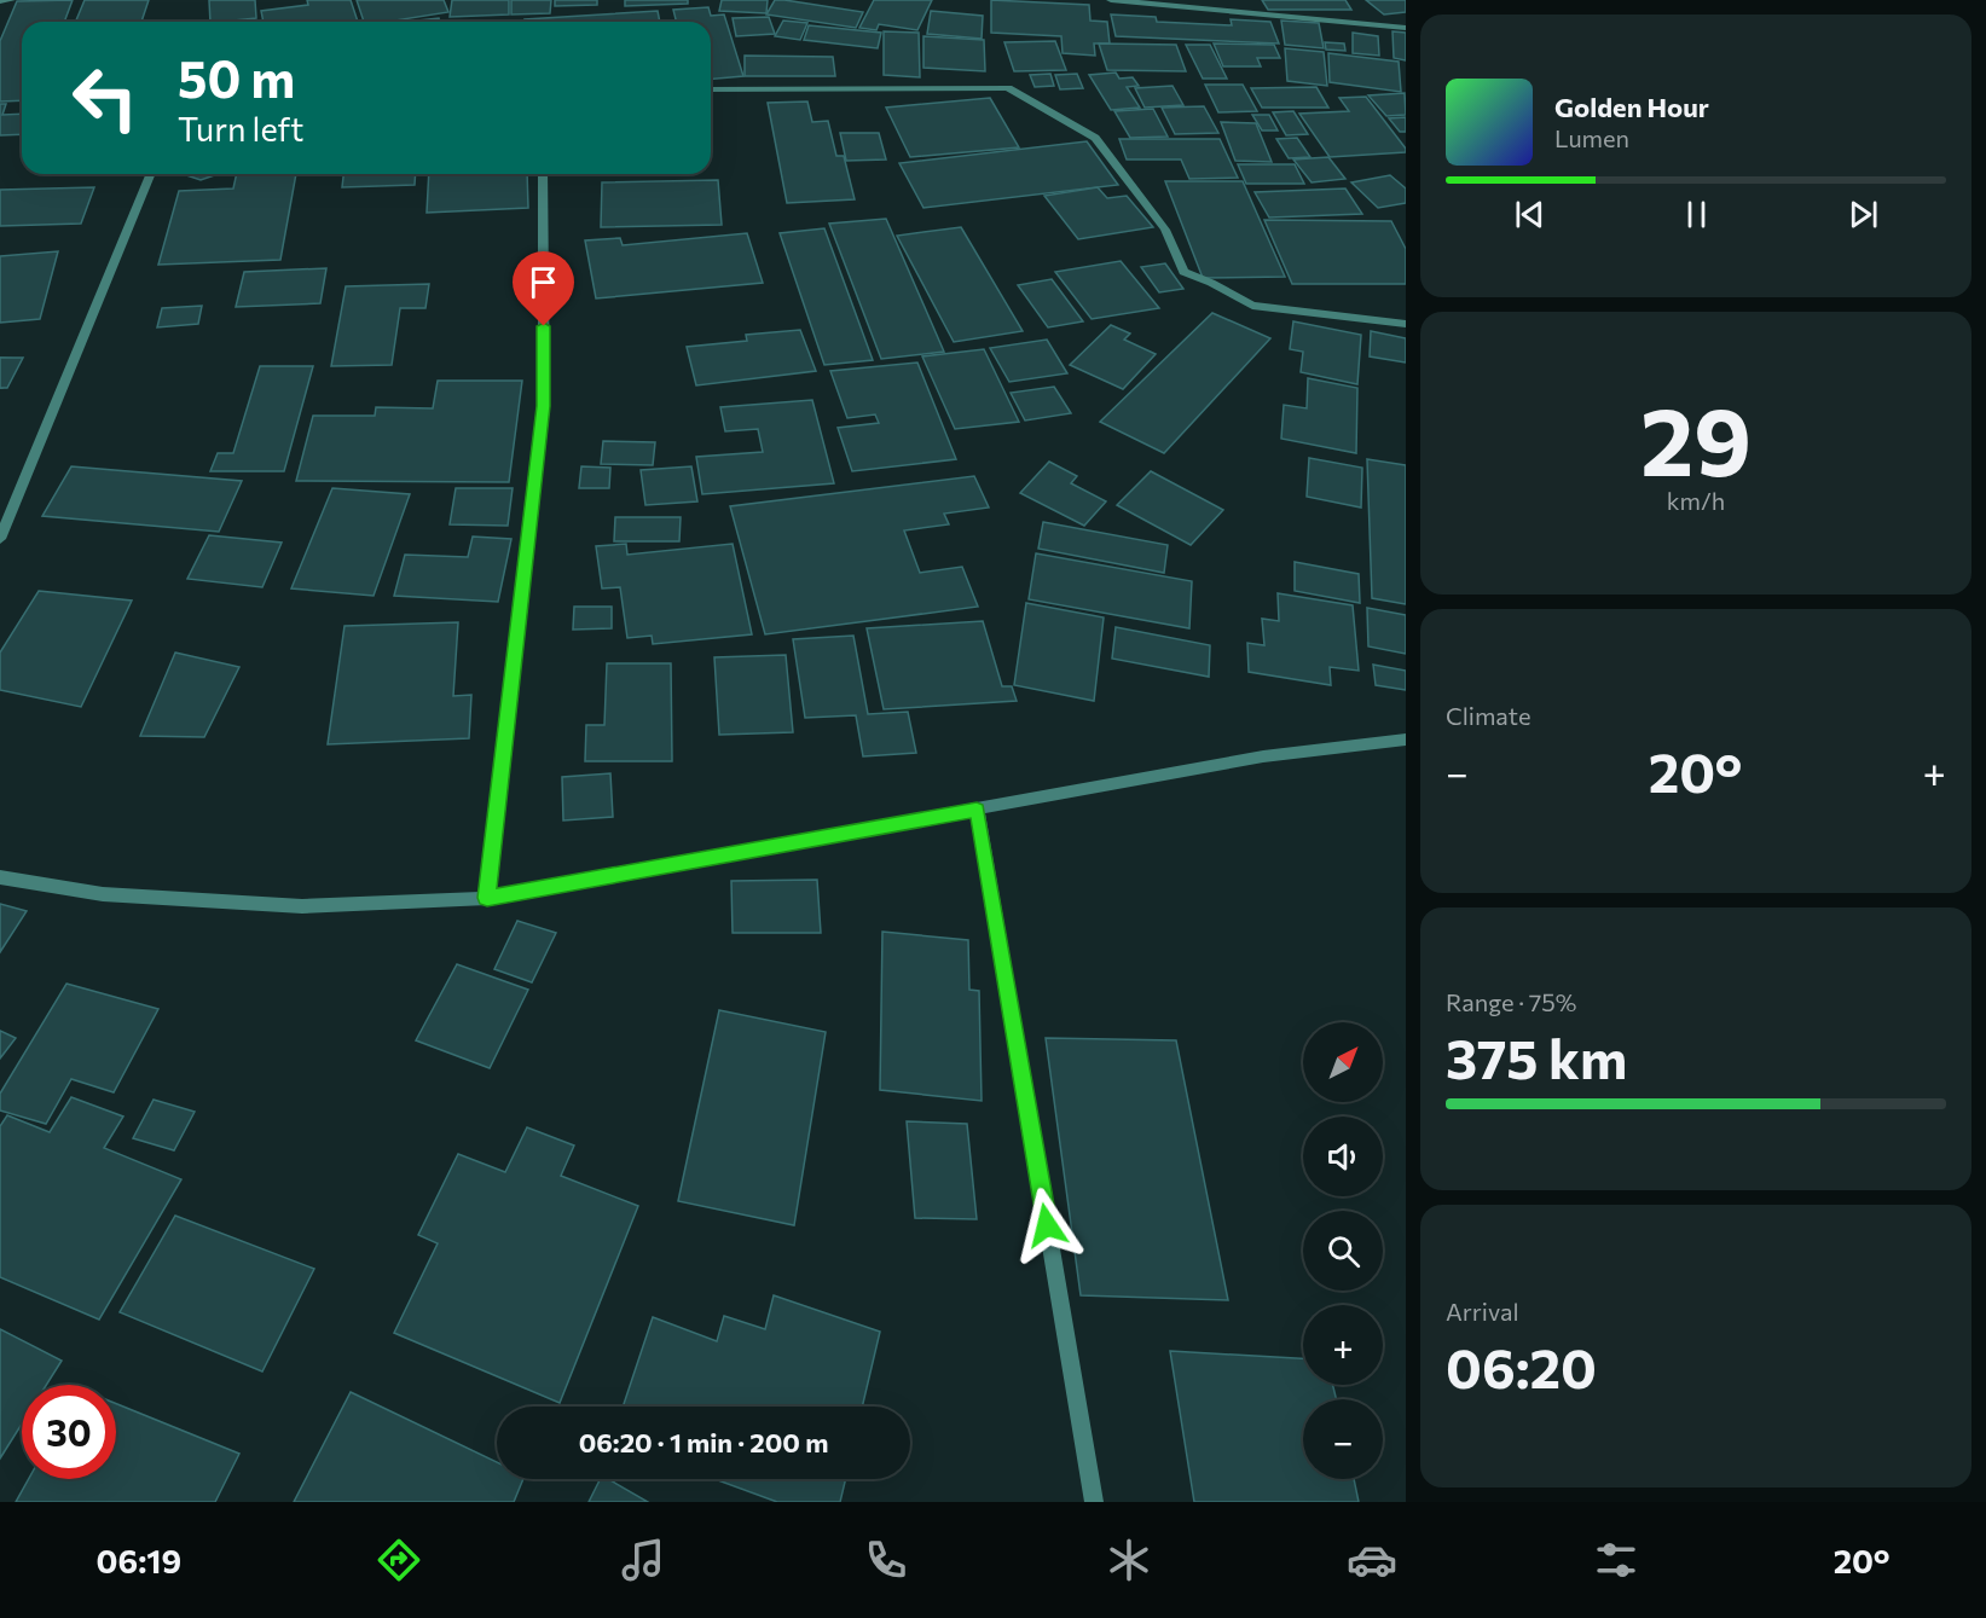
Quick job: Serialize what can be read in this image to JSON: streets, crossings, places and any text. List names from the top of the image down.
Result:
{
  "north": "top right",
  "page": {
    "turn": ["50 m", "Turn left"],
    "song": ["Golden Hour", "Lumen"],
    "tile": [
      ["29", "km/h"],
      "Climate",
      ["Range · 75%", "375 km"],
      ["Arrival", "06:20"]
    ],
    "heat": ["−", "20°", "+"],
    "map_buttons": ["+", "−"],
    "limit": "30",
    "trip": "06:20 · 1 min · 200 m",
    "tabs": ["06:19", "20°"]
  }
}
